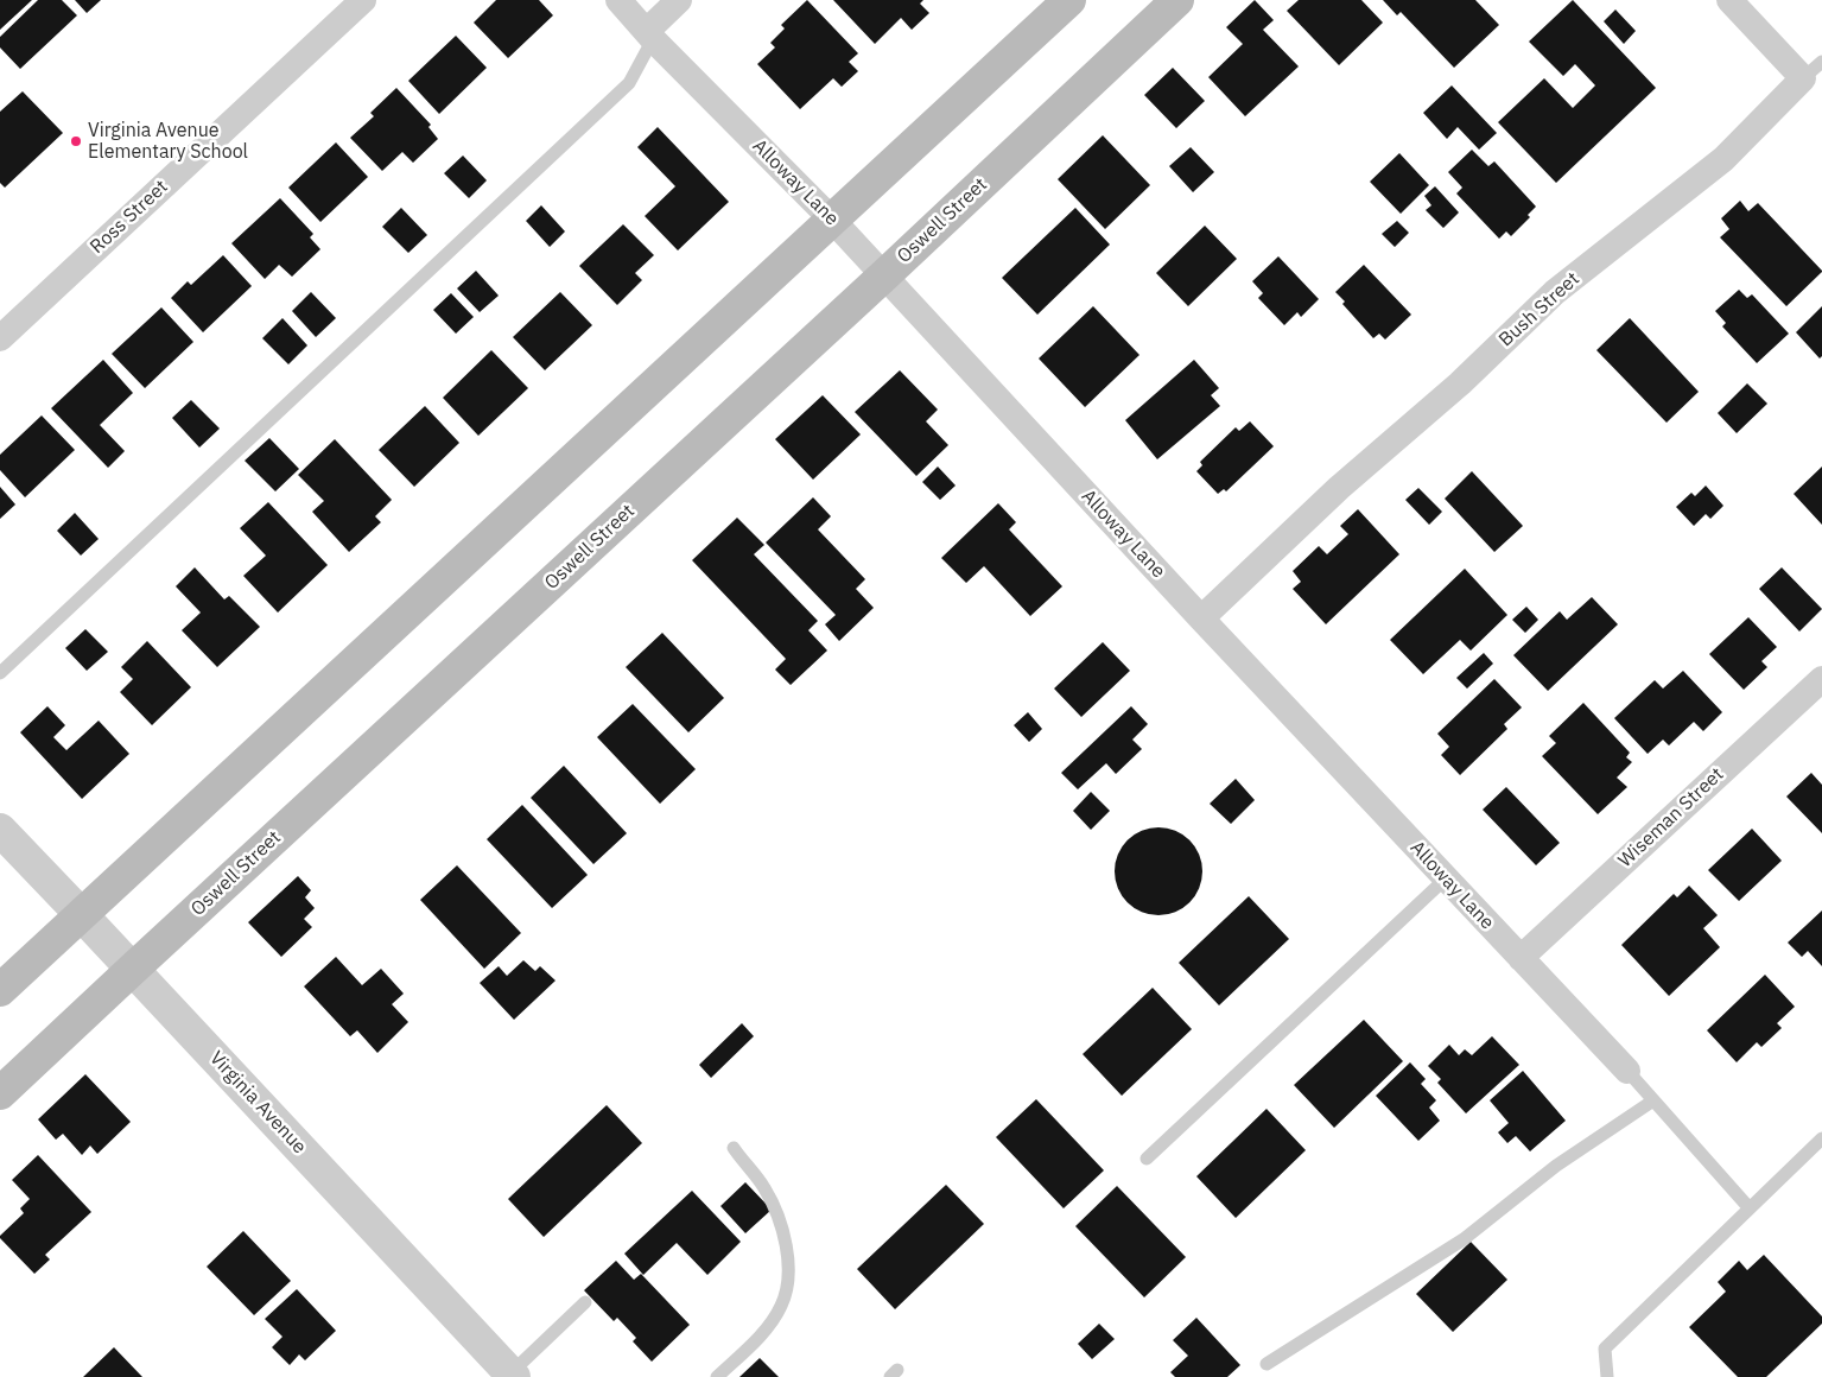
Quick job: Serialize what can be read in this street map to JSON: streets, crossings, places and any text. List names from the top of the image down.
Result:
{
  "streets": {
    "main road": ["Oswell Street"],
    "street": [
      "Alloway Lane",
      "Ross Street",
      "Bush Street",
      "Wiseman Street",
      "Virginia Avenue"
    ]
  },
  "crossings": [
    ["Alloway Lane", "Oswell Street"],
    ["Alloway Lane", "Bush Street"],
    ["Alloway Lane", "Wiseman Street"],
    ["Oswell Street", "Virginia Avenue"]
  ],
  "places": ["Virginia Avenue Elementary School"]
}
